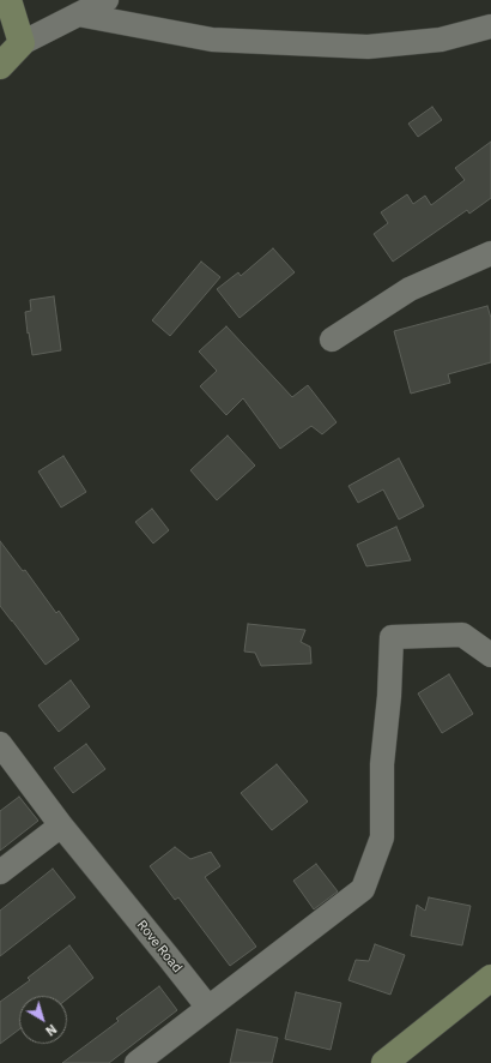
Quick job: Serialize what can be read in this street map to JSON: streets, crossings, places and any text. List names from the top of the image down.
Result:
{
  "streets": {
    "street": ["Rove Road"]
  },
  "north": "bottom right"
}
